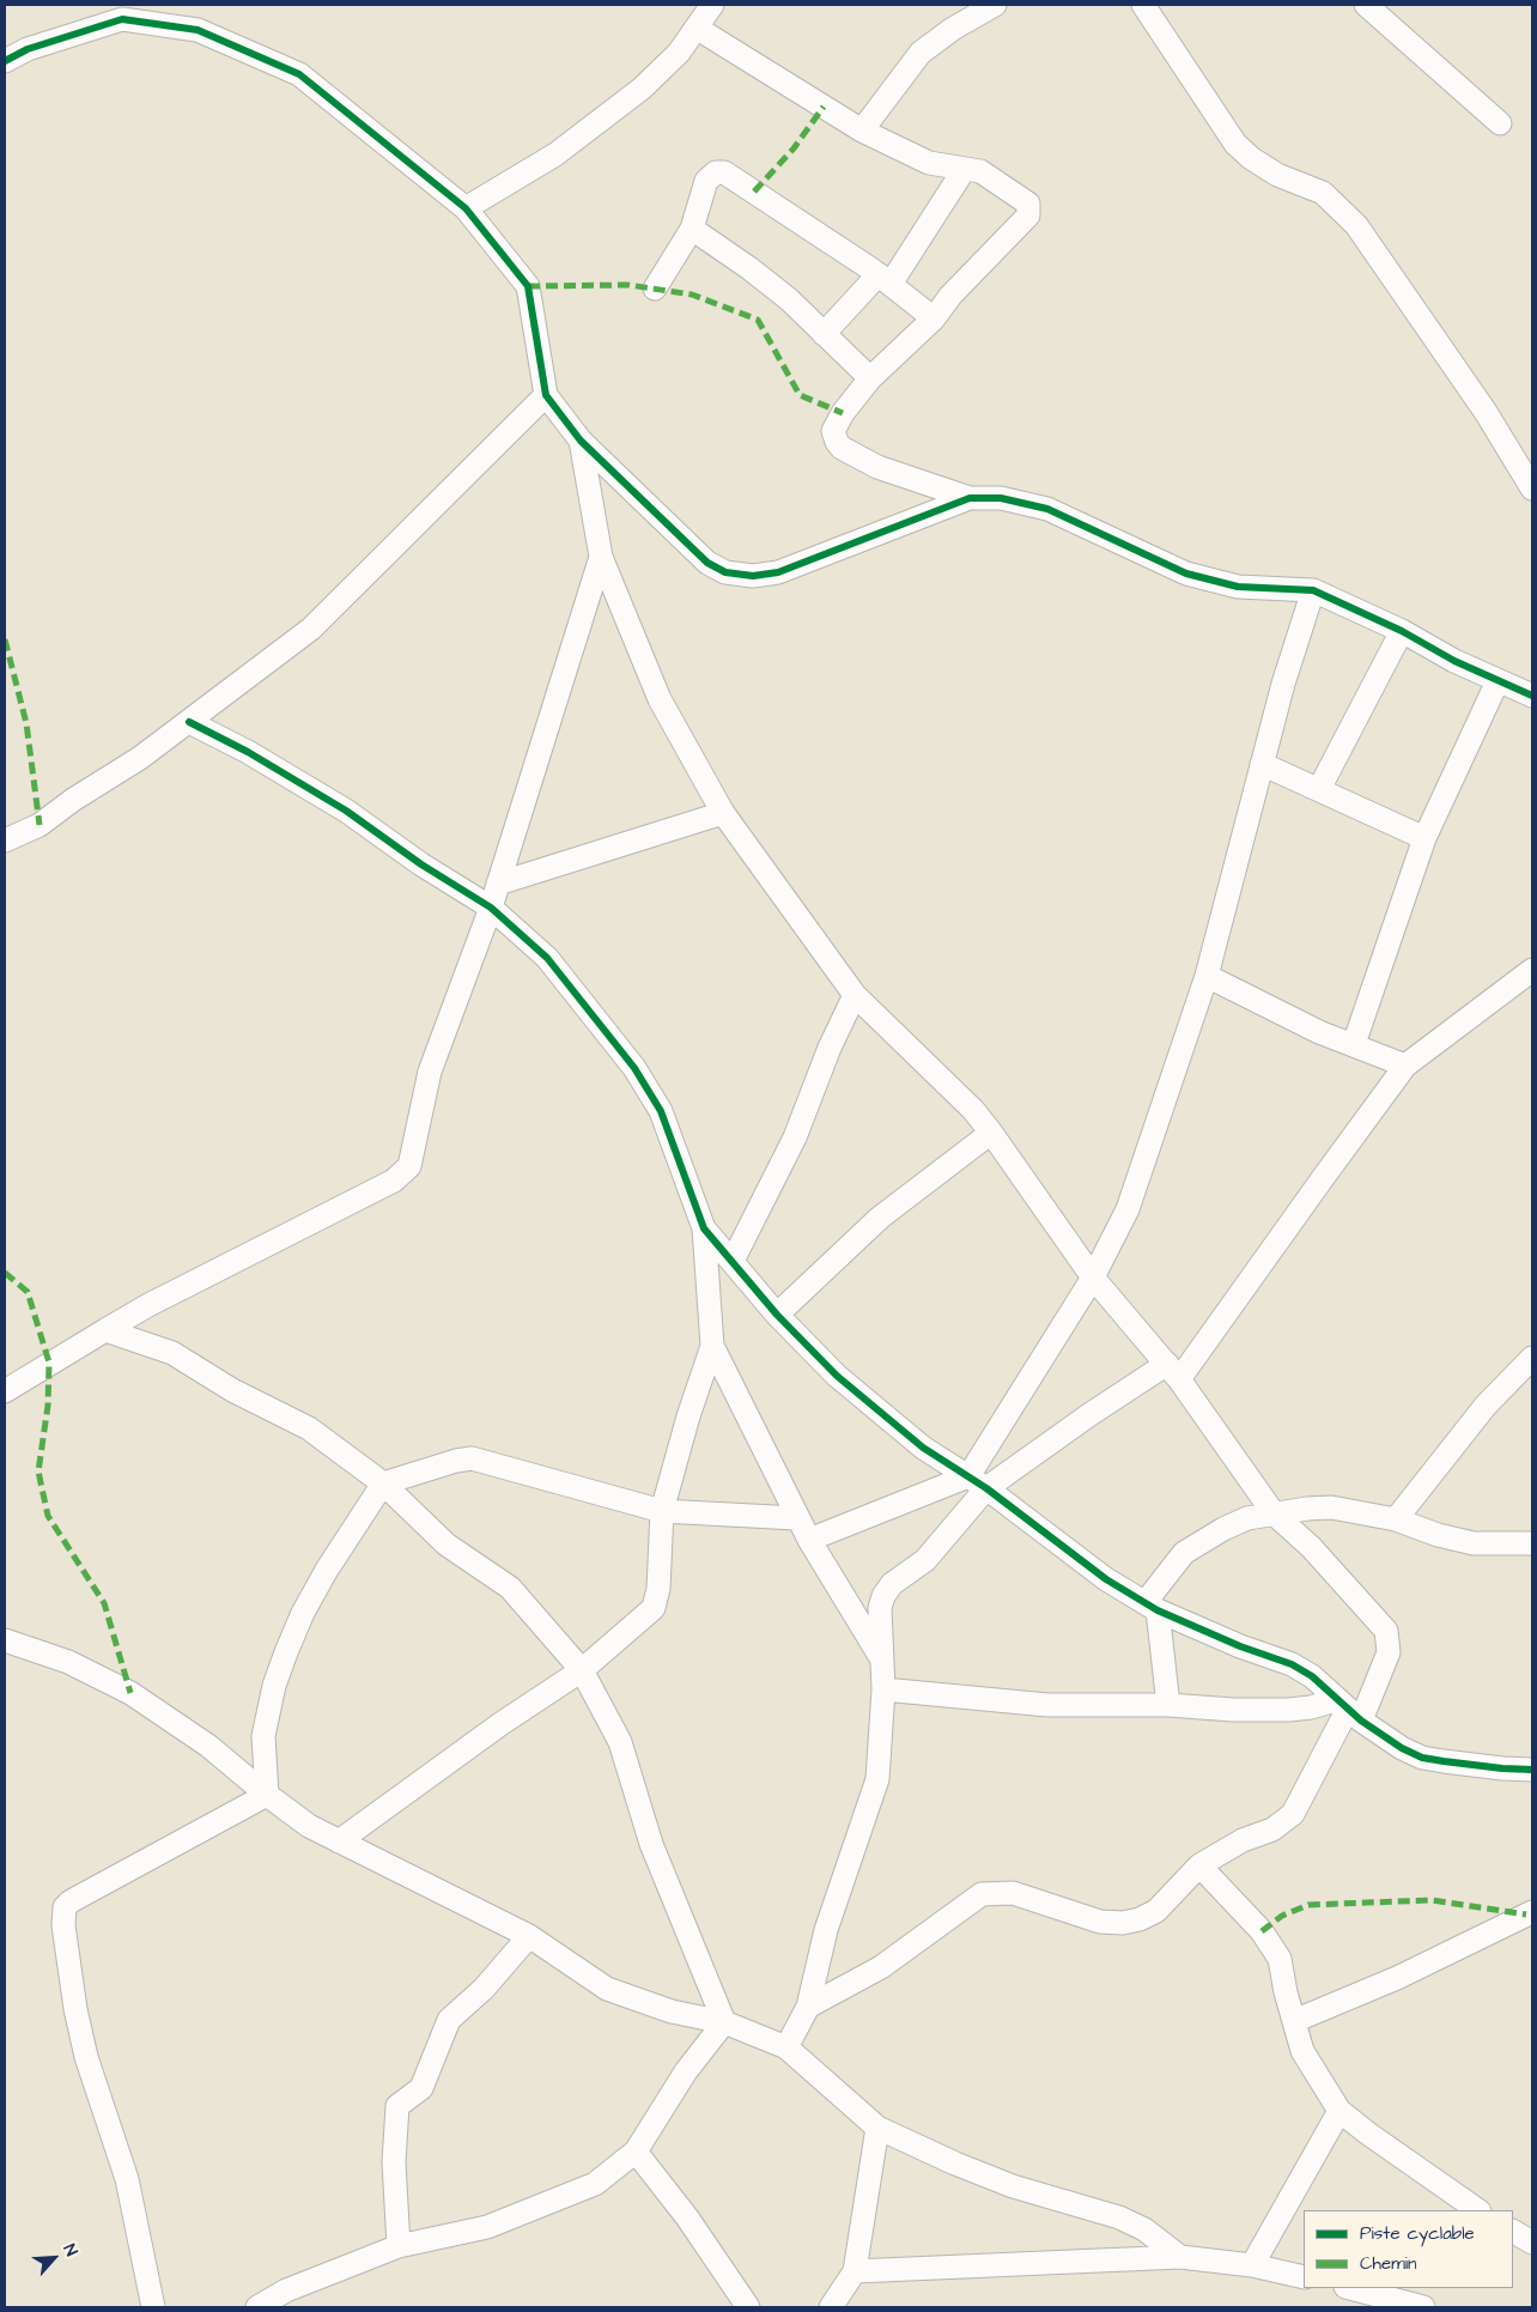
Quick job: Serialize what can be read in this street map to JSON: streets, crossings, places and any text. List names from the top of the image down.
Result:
{
  "legend": ["Piste cyclable", "Chemin"],
  "north": "top right"
}
